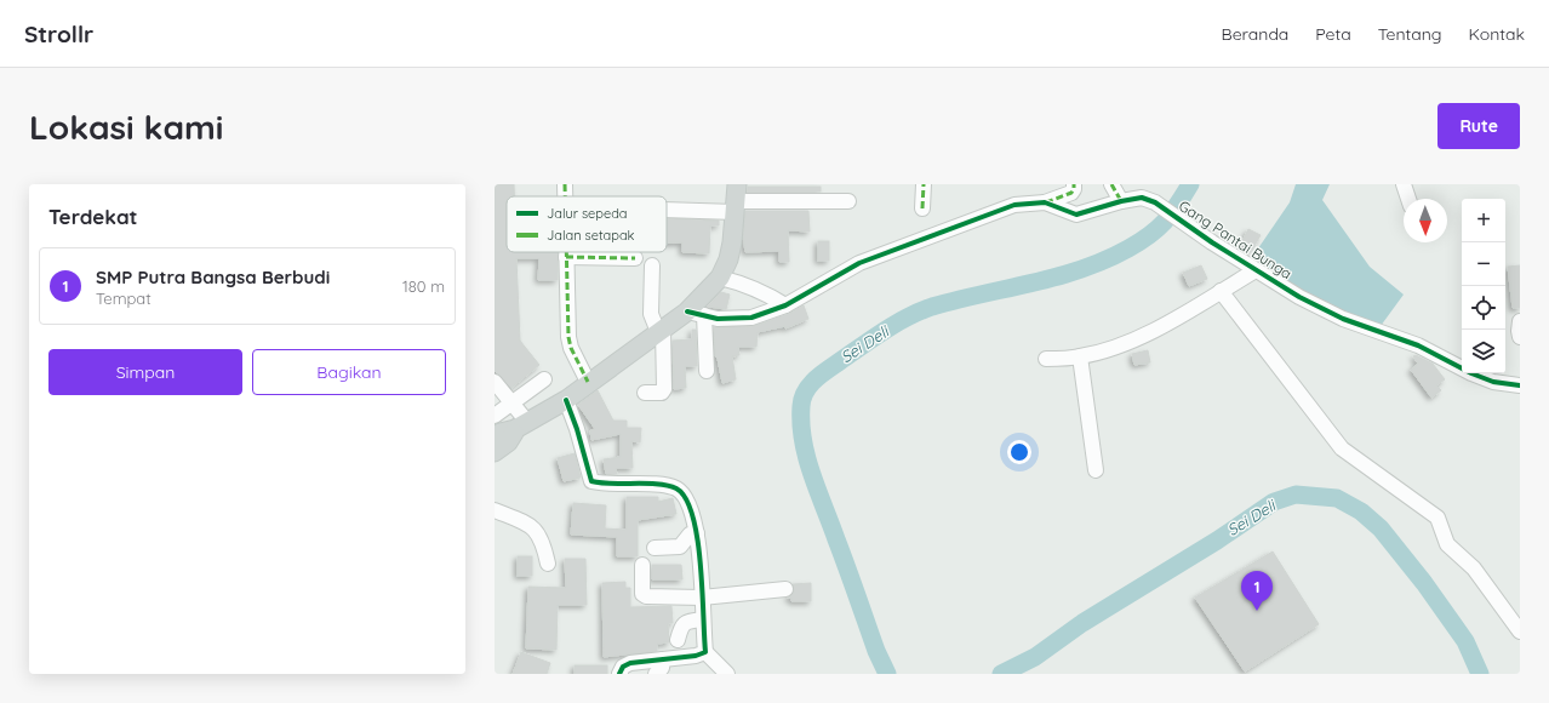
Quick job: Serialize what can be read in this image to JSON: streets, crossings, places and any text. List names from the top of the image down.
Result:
{
  "streets": {
    "street": ["Gang Pantai Bunga"]
  },
  "water": ["Sei Deli"],
  "legend": ["Jalur sepeda", "Jalan setapak"],
  "north": "bottom",
  "page": {
    "header": "Strollr",
    "nav": [
      "Beranda",
      "Peta",
      "Tentang",
      "Kontak"
    ],
    "buttons": [
      "Rute",
      ["Simpan", "Bagikan"]
    ],
    "title": "Lokasi kami",
    "heading": "Terdekat",
    "map_buttons": ["+", "−"],
    "list": [
      {
        "mark": "1",
        "name": "SMP Putra Bangsa Berbudi",
        "note": "Tempat",
        "value": "180 m"
      }
    ],
    "pins": "1"
  }
}
